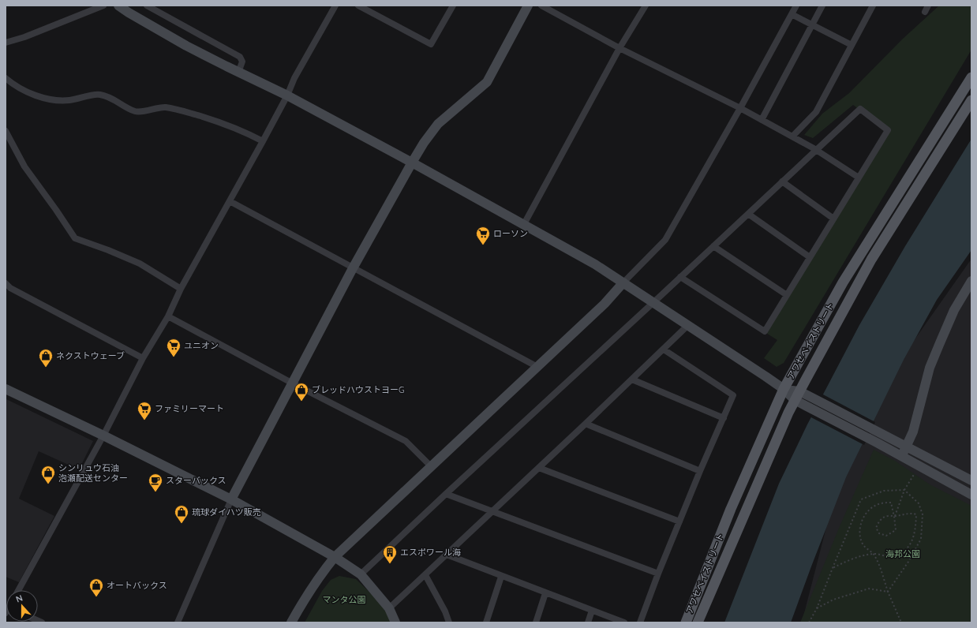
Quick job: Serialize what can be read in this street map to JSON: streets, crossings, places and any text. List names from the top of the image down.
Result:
{
  "streets": {
    "main road": ["アワセベイストリート"]
  },
  "parks": ["海邦公園", "マンタ公園"],
  "places": {
    "supermarket": ["ローソン", "ユニオン", "ファミリーマート"],
    "shop": [
      "ネクストウェーブ",
      "ブレッドハウストヨーG",
      "シンリュウ石油 泡瀬配送センター",
      "琉球ダイハツ販売",
      "オートバックス"
    ],
    "cafe": ["スターバックス"],
    "building": ["エスポワール海"]
  },
  "north": "top"
}
